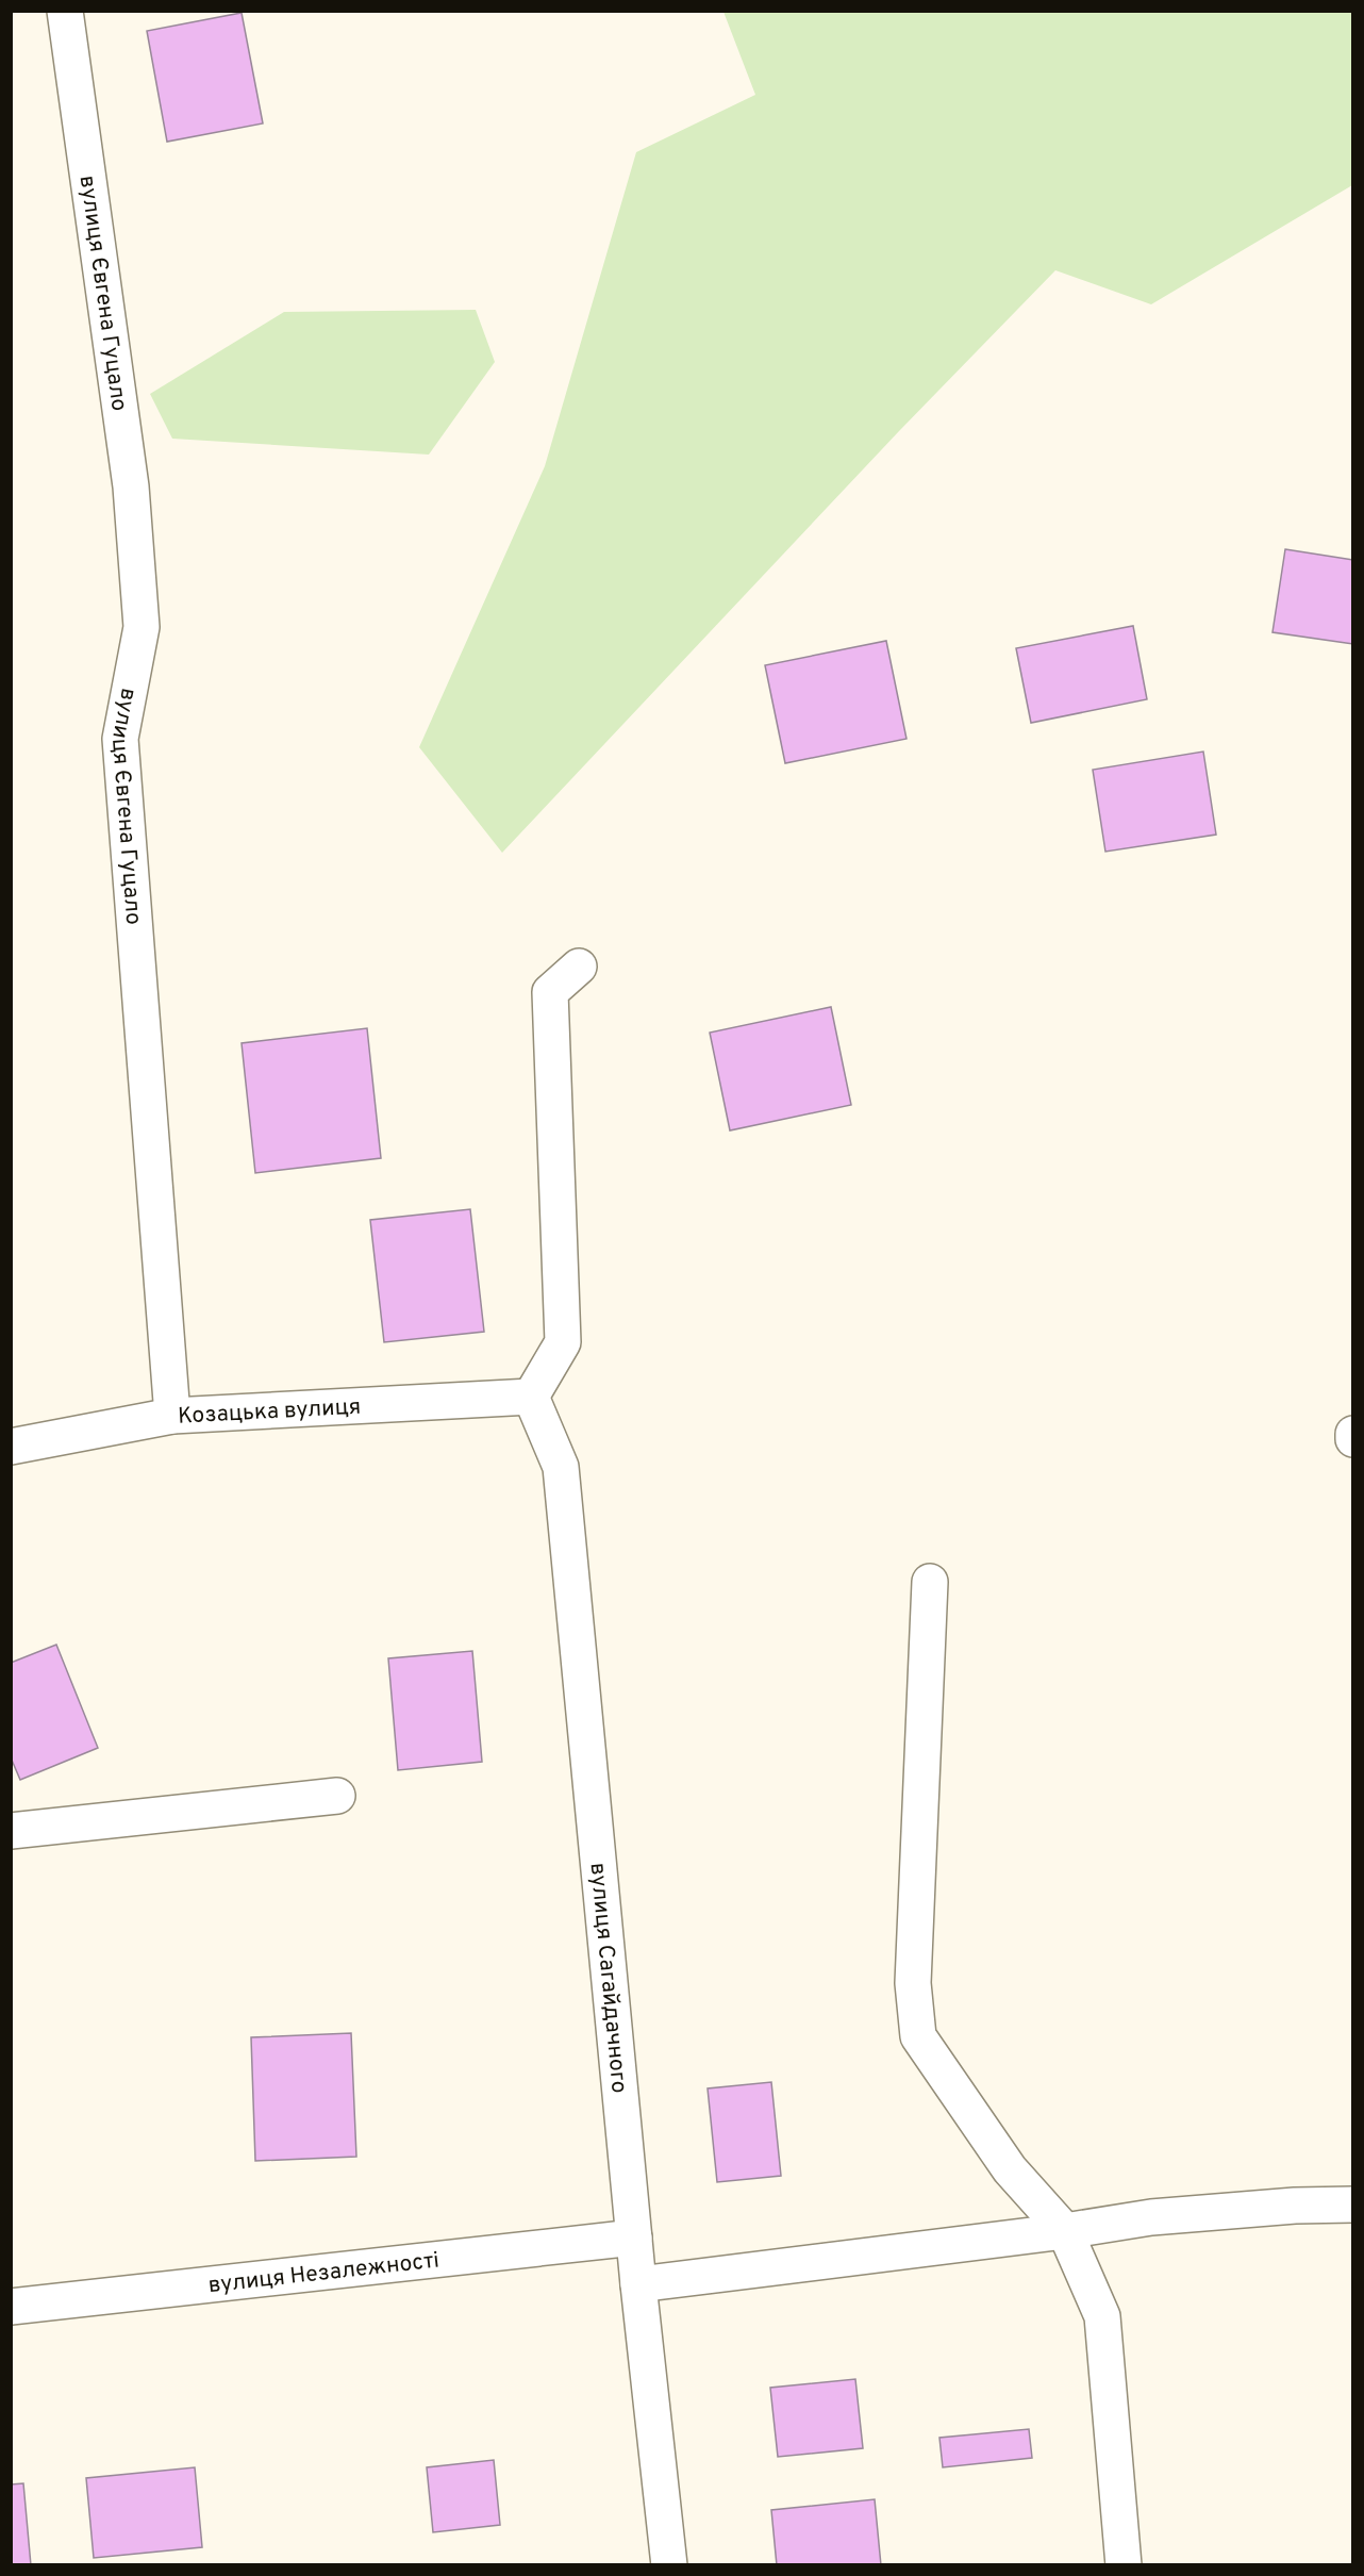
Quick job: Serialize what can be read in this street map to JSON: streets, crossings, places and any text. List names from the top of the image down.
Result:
{
  "streets": {
    "street": [
      "вулиця Євгена Гуцало",
      "Козацька вулиця",
      "вулиця Сагайдачного",
      "вулиця Незалежності"
    ]
  },
  "crossings": [
    ["вулиця Євгена Гуцало", "Козацька вулиця"],
    ["Козацька вулиця", "вулиця Сагайдачного"],
    ["вулиця Сагайдачного", "вулиця Незалежності"]
  ]
}
